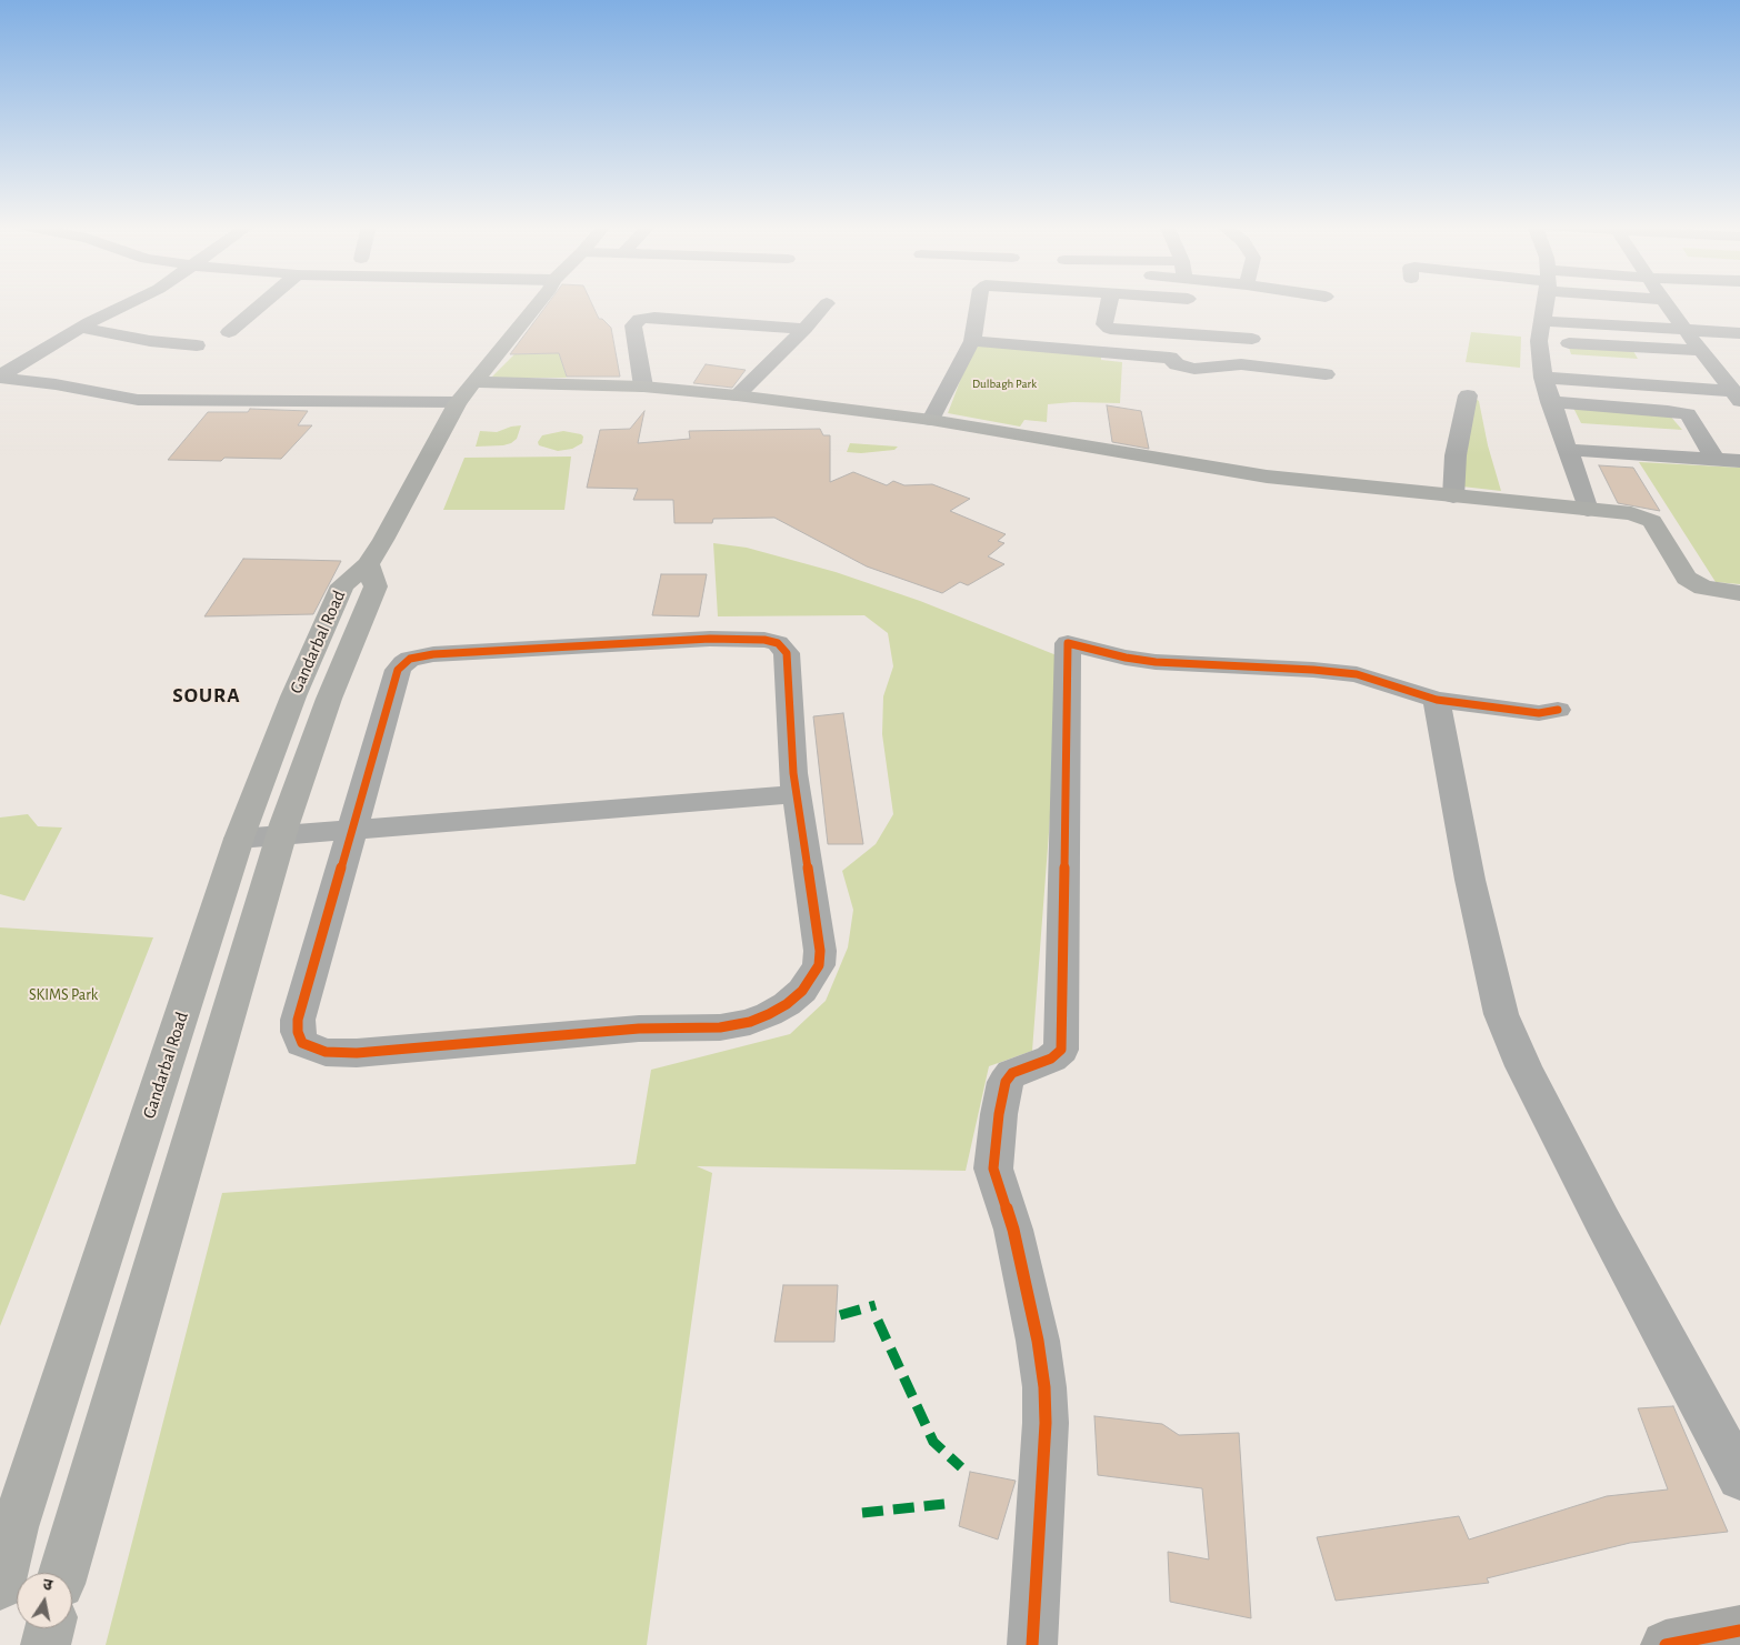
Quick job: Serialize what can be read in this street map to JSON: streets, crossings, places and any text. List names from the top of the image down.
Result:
{
  "streets": {
    "main road": ["Gandarbal Road"]
  },
  "districts": ["SOURA"],
  "parks": ["Dulbagh Park", "SKIMS Park"],
  "north": "top"
}
